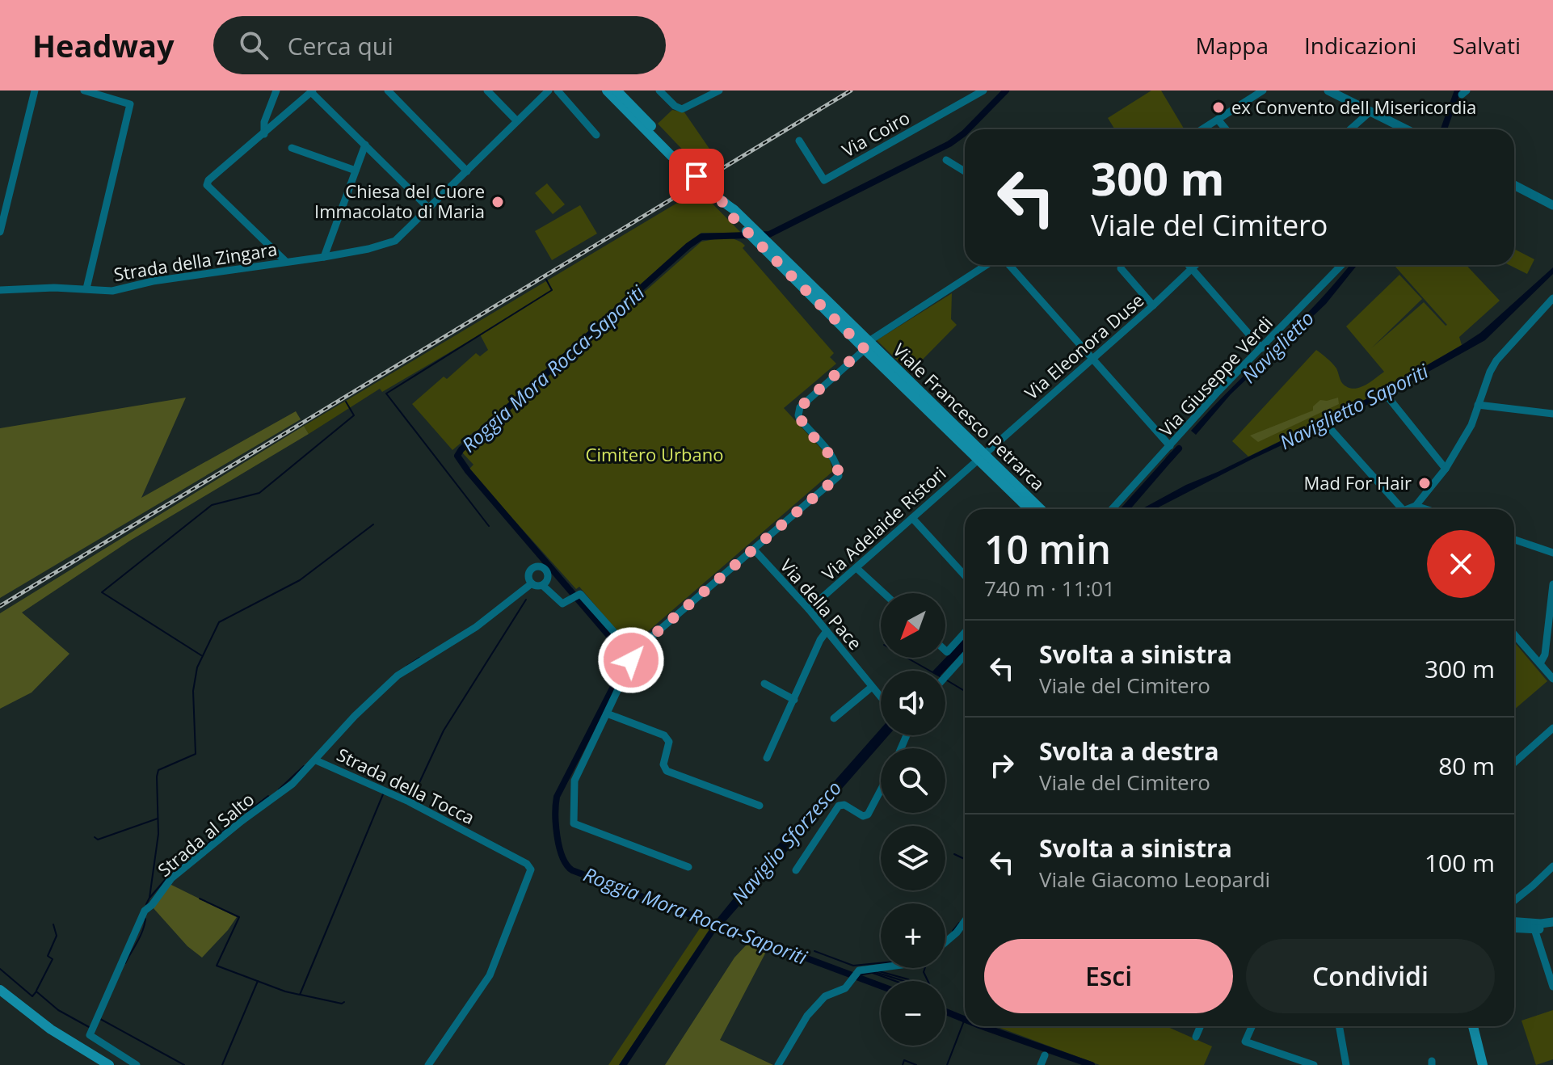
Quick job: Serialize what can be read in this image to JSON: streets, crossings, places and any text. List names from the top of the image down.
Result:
{
  "streets": {
    "main road": ["Viale Francesco Petrarca"],
    "street": [
      "Via Coiro",
      "Strada della Zingara",
      "Via Eleonora Duse",
      "Via Giuseppe Verdi",
      "Via Adelaide Ristori",
      "Via della Pace",
      "Strada della Tocca",
      "Strada al Salto"
    ]
  },
  "crossings": [
    ["Via Eleonora Duse", "Viale Francesco Petrarca"],
    ["Via Eleonora Duse", "Via Adelaide Ristori"],
    ["Viale Francesco Petrarca", "Via Adelaide Ristori"],
    ["Via Adelaide Ristori", "Via della Pace"],
    ["Strada della Tocca", "Strada al Salto"]
  ],
  "water": [
    "Naviglietto",
    "Roggia Mora Rocca-Saporiti",
    "Naviglietto Saporiti",
    "Naviglio Sforzesco"
  ],
  "parks": ["Cimitero Urbano"],
  "places": ["ex Convento dell Misericordia", "Chiesa del Cuore Immacolato di Maria", "Mad For Hair"],
  "north": "bottom left",
  "page": {
    "header": "Headway",
    "search": "Cerca qui",
    "nav": ["Mappa", "Indicazioni", "Salvati"],
    "turn": ["300 m", "Viale del Cimitero"],
    "heading": ["10 min", "740 m · 11:01"],
    "map_buttons": ["+", "−"],
    "list": [
      {
        "name": "Svolta a sinistra",
        "note": "Viale del Cimitero",
        "value": "300 m"
      },
      {
        "name": "Svolta a destra",
        "note": "Viale del Cimitero",
        "value": "80 m"
      },
      {
        "name": "Svolta a sinistra",
        "note": "Viale Giacomo Leopardi",
        "value": "100 m"
      }
    ],
    "buttons": ["Esci", "Condividi"]
  }
}
